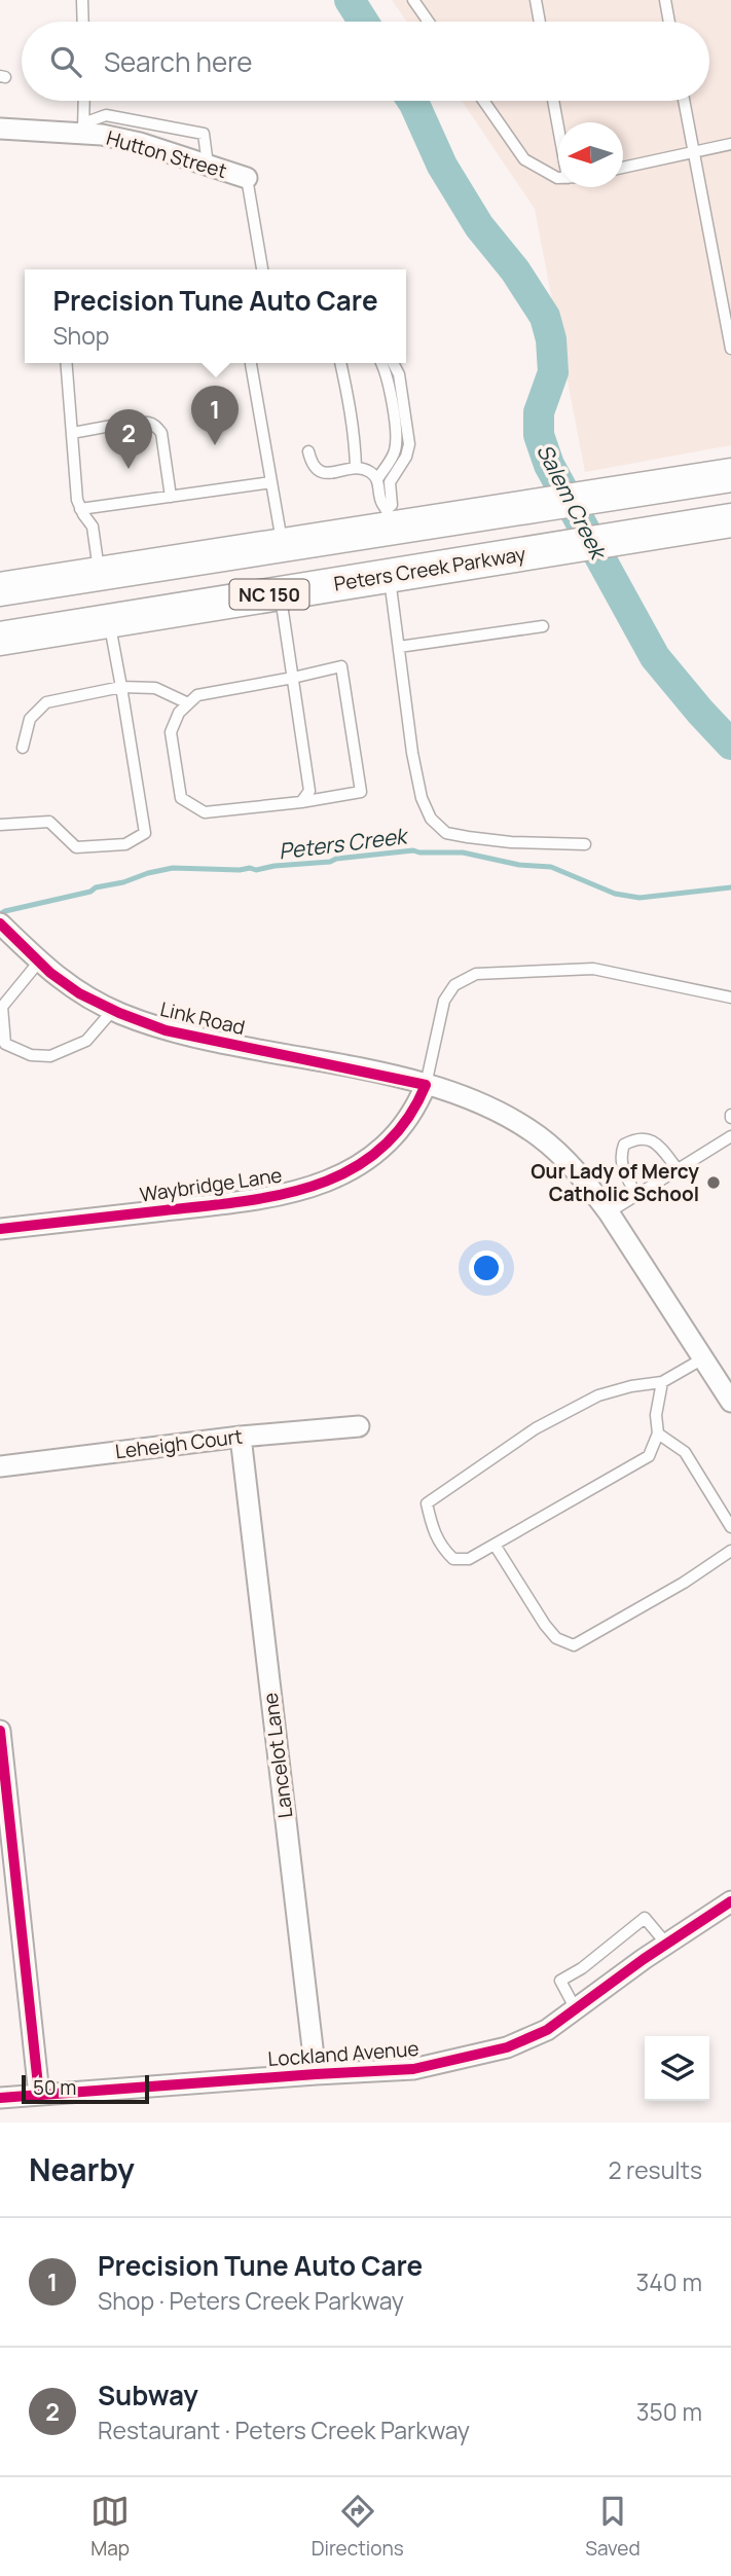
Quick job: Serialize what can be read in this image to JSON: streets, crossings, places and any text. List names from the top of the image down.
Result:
{
  "streets": {
    "main road": ["Peters Creek Parkway", "NC 150"],
    "street": [
      "Hutton Street",
      "Link Road",
      "Waybridge Lane",
      "Leheigh Court",
      "Lancelot Lane",
      "Lockland Avenue"
    ]
  },
  "crossings": [
    ["Link Road", "Waybridge Lane"],
    ["Leheigh Court", "Lancelot Lane"],
    ["Lancelot Lane", "Lockland Avenue"]
  ],
  "water": ["Salem Creek", "Peters Creek"],
  "places": ["Our Lady of Mercy Catholic School"],
  "scale_bar": "50 m",
  "north": "left",
  "page": {
    "search": "Search here",
    "popup": ["Precision Tune Auto Care", "Shop"],
    "pins": ["1", "2"],
    "scale": "50 m",
    "heading": ["Nearby", "2 results"],
    "list": [
      {
        "mark": "1",
        "name": "Precision Tune Auto Care",
        "note": "Shop · Peters Creek Parkway",
        "value": "340 m"
      },
      {
        "mark": "2",
        "name": "Subway",
        "note": "Restaurant · Peters Creek Parkway",
        "value": "350 m"
      }
    ],
    "nav": ["Map", "Directions", "Saved"]
  }
}
